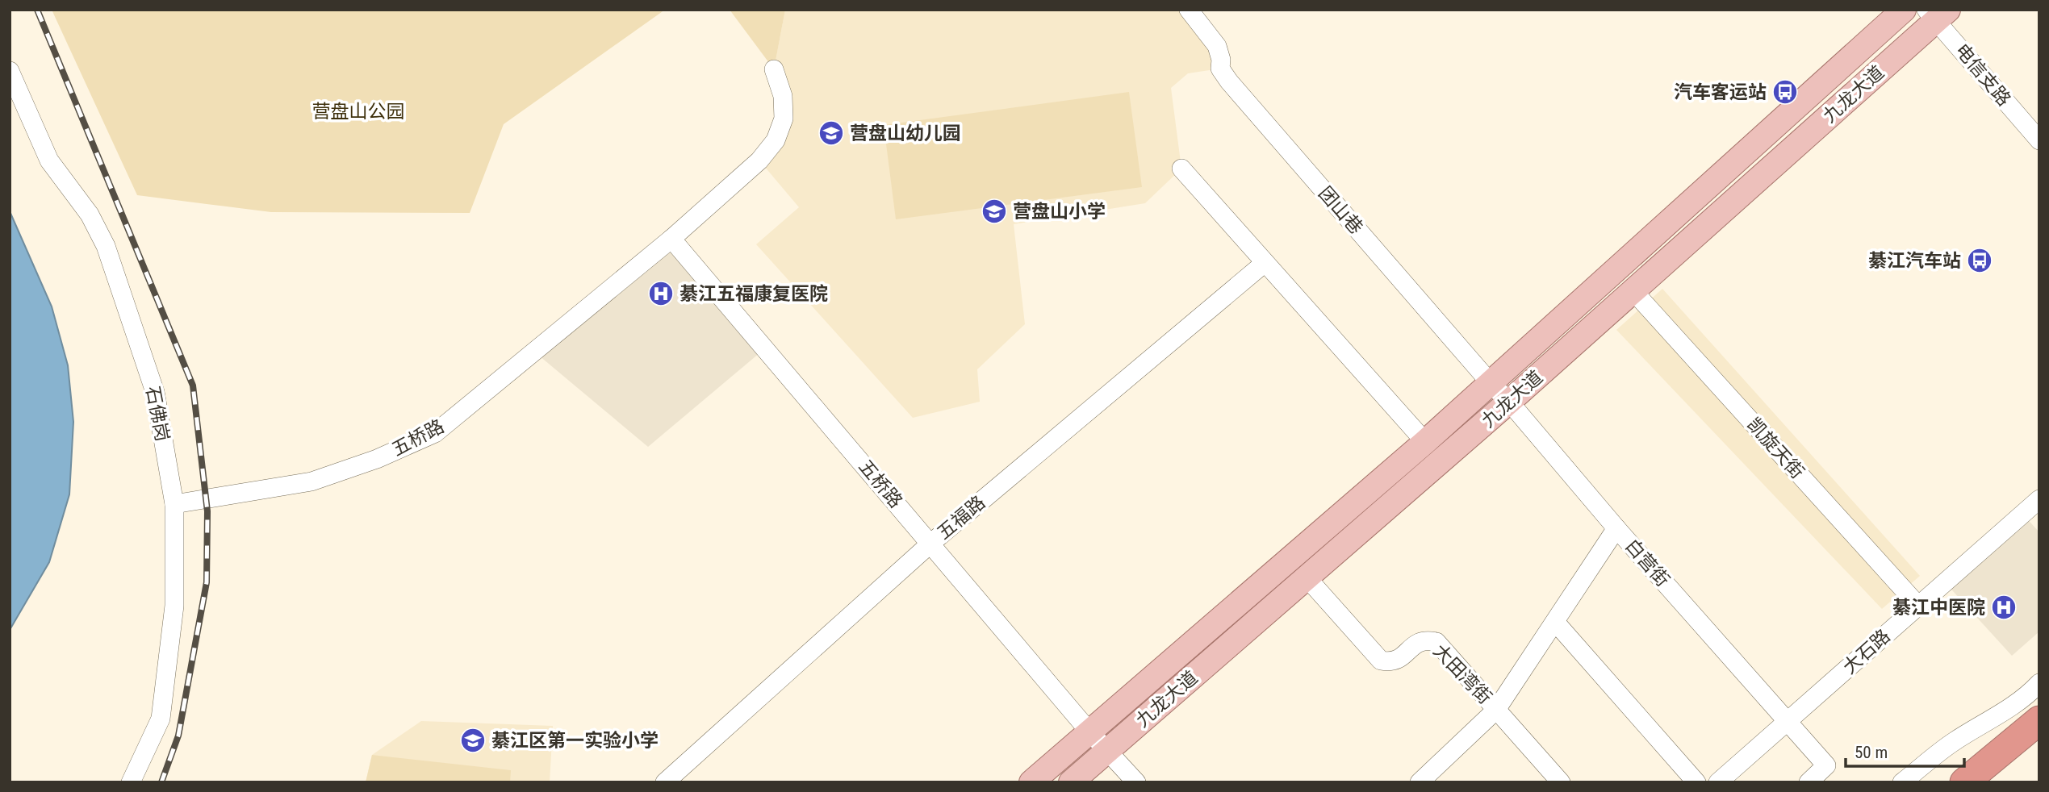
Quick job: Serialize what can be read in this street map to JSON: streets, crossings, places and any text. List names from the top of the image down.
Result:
{
  "streets": {
    "main road": ["九龙大道"],
    "street": [
      "电信支路",
      "团山巷",
      "石佛岗",
      "五桥路",
      "凯旋天街",
      "五福路",
      "白营街",
      "大石路",
      "大田湾街"
    ]
  },
  "crossings": [
    ["电信支路", "九龙大道"],
    ["九龙大道", "团山巷"],
    ["九龙大道", "五桥路"],
    ["九龙大道", "凯旋天街"],
    ["九龙大道", "白营街"],
    ["九龙大道", "大田湾街"],
    ["团山巷", "白营街"],
    ["石佛岗", "五桥路"],
    ["五桥路", "五福路"],
    ["凯旋天街", "大石路"],
    ["白营街", "大石路"]
  ],
  "parks": ["营盘山公园"],
  "places": {
    "bus stop": ["汽车客运站", "綦江汽车站"],
    "school or university": ["营盘山幼儿园", "营盘山小学", "綦江区第一实验小学"],
    "hospital": ["綦江五福康复医院", "綦江中医院"]
  },
  "scale_bar": "50 m"
}
